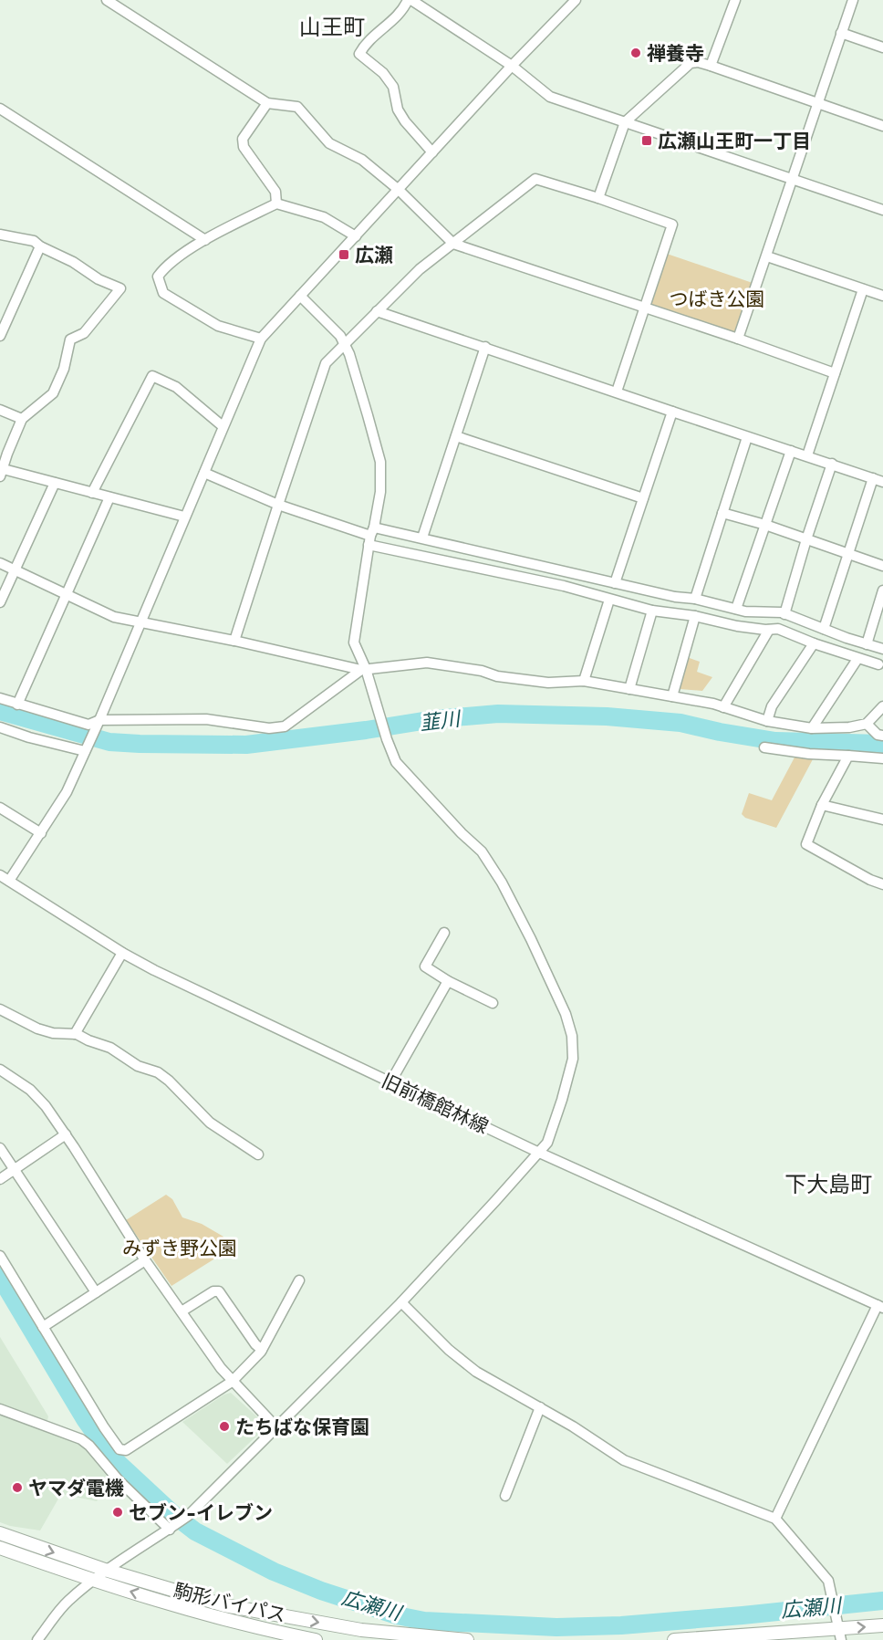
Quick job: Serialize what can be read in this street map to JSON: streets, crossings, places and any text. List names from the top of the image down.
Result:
{
  "streets": {
    "main road": ["駒形バイパス"],
    "street": ["旧前橋館林線"]
  },
  "districts": ["山王町", "下大島町"],
  "water": ["韮川", "広瀬川"],
  "parks": ["つばき公園", "みずき野公園"],
  "places": {
    "other": [
      "禅養寺",
      "たちばな保育園",
      "ヤマダ電機",
      "セブン-イレブン"
    ],
    "transit": ["広瀬山王町一丁目", "広瀬"]
  }
}
